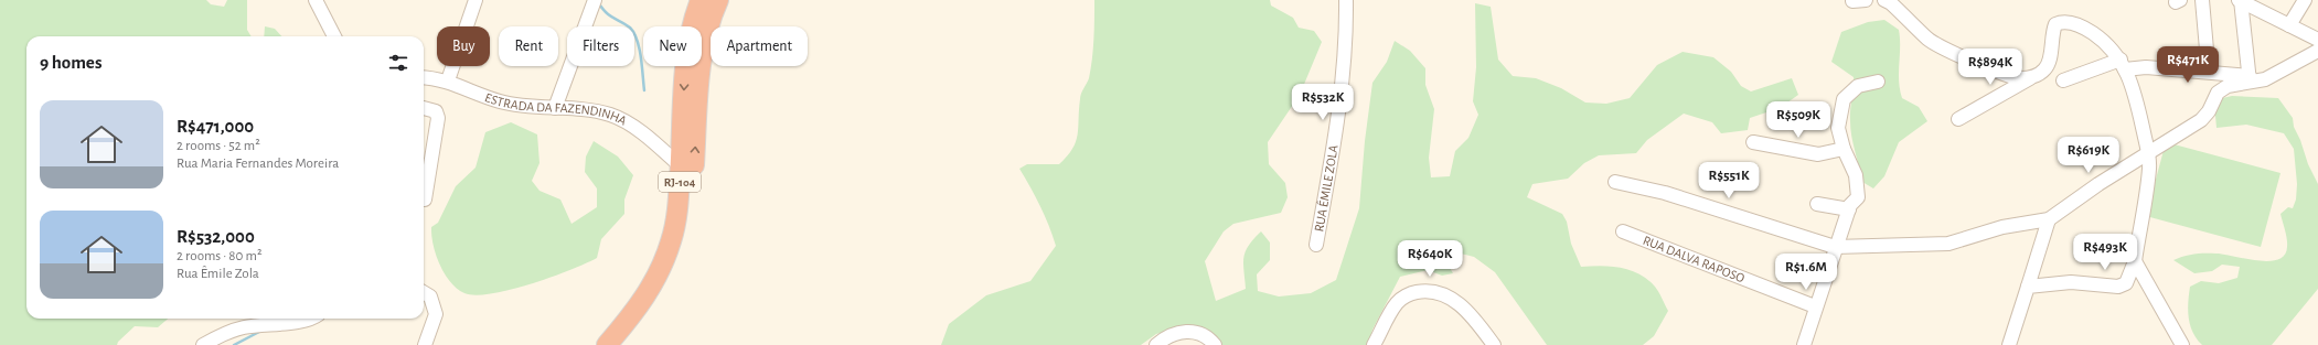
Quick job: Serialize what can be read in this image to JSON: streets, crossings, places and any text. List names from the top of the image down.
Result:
{
  "streets": {
    "highway": ["RJ-104"],
    "street": ["ESTRADA DA FAZENDINHA", "RUA ÊMILE ZOLA", "RUA DALVA RAPOSO"]
  },
  "crossings": [
    ["ESTRADA DA FAZENDINHA", "RJ-104"]
  ],
  "page": {
    "chip": [
      "Buy",
      "Rent",
      "Filters",
      "New",
      "Apartment"
    ],
    "heading": "9 homes",
    "price": [
      "R$471K",
      "R$894K",
      "R$532K",
      "R$509K",
      "R$619K",
      "R$551K",
      "R$493K",
      "R$640K",
      "R$1.6M"
    ],
    "list": [
      {
        "name": "R$471,000",
        "note": "2 rooms · 52 m² · Rua Maria Fernandes Moreira"
      },
      {
        "name": "R$532,000",
        "note": "2 rooms · 80 m² · Rua Êmile Zola"
      }
    ]
  }
}
